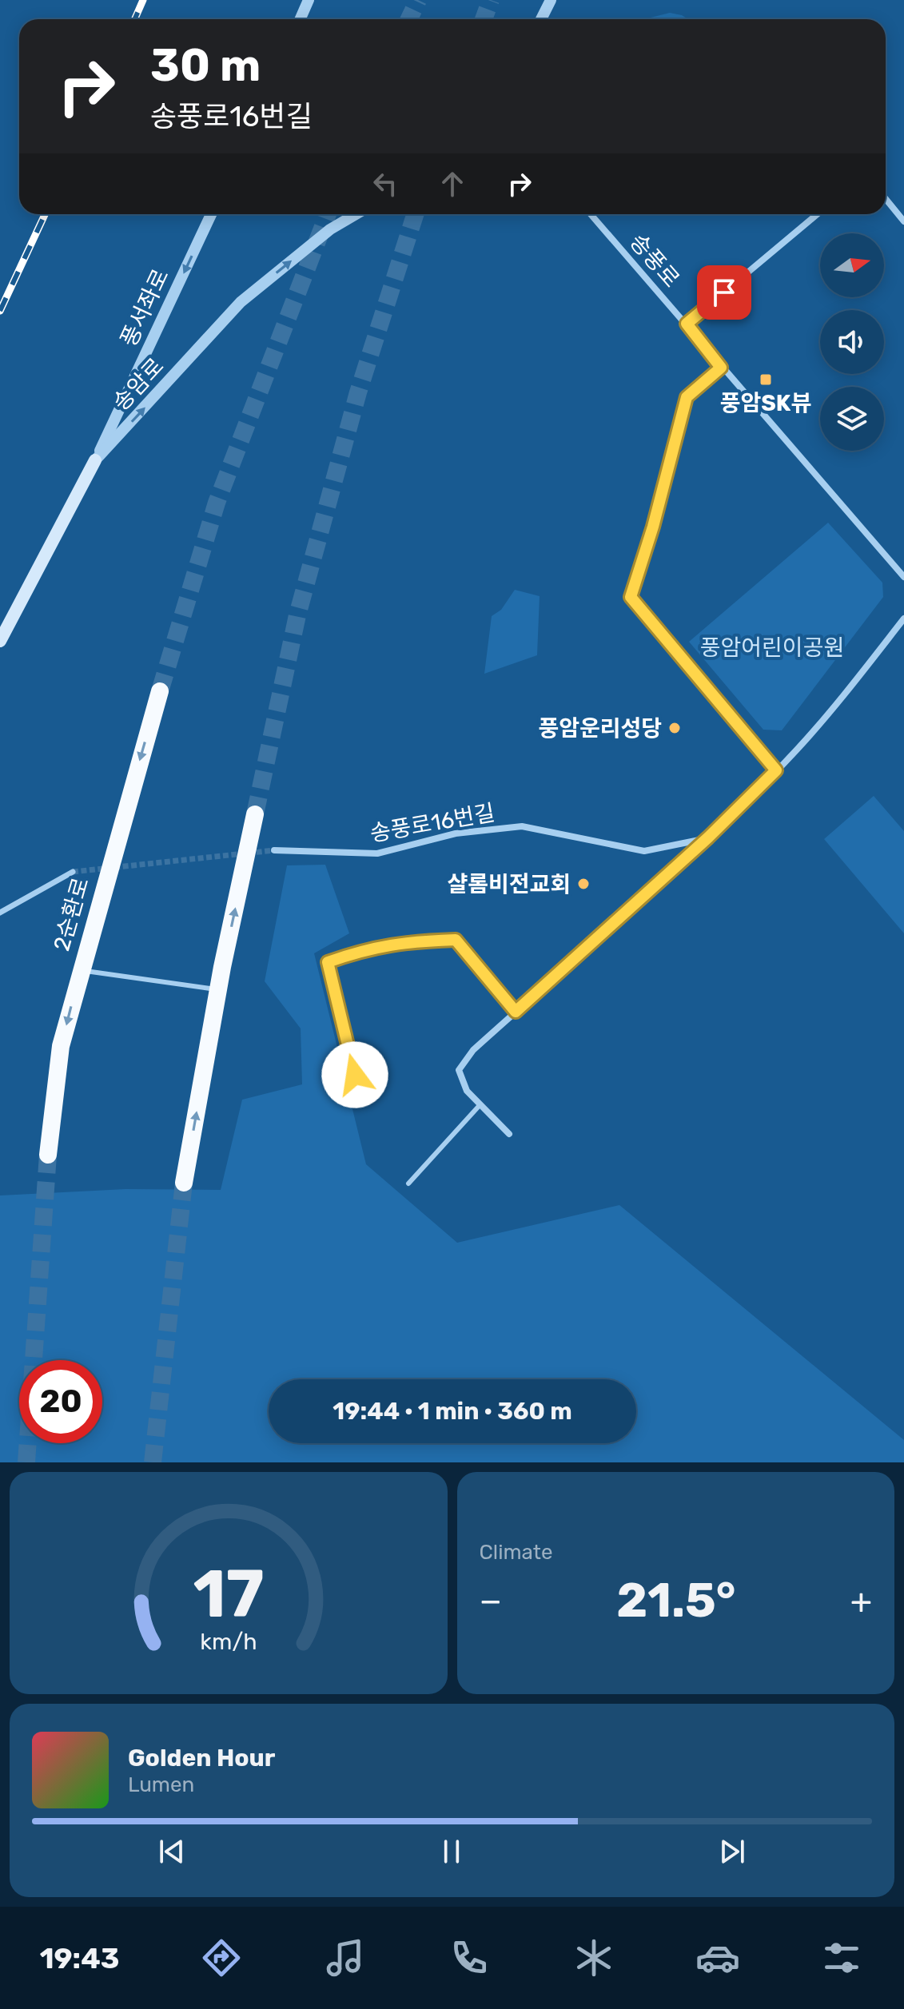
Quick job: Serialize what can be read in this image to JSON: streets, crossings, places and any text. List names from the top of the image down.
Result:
{
  "streets": {
    "highway": ["2순환로"],
    "main road": ["송암로"],
    "street": ["송풍로", "풍서좌로", "송풍로16번길"]
  },
  "crossings": [
    ["풍서좌로", "송암로"]
  ],
  "one_way": ["풍서좌로", "송암로"],
  "parks": ["풍암어린이공원"],
  "places": {
    "transit": ["풍암SK뷰"],
    "other": ["풍암운리성당", "샬롬비전교회"]
  },
  "north": "right",
  "page": {
    "turn": ["30 m", "송풍로16번길"],
    "limit": "20",
    "trip": "19:44 · 1 min · 360 m",
    "tile": "Climate",
    "heat": ["−", "21.5°", "+"],
    "song": ["Golden Hour", "Lumen"],
    "tabs": "19:43",
    "gauge": ["17", "km/h"]
  }
}
